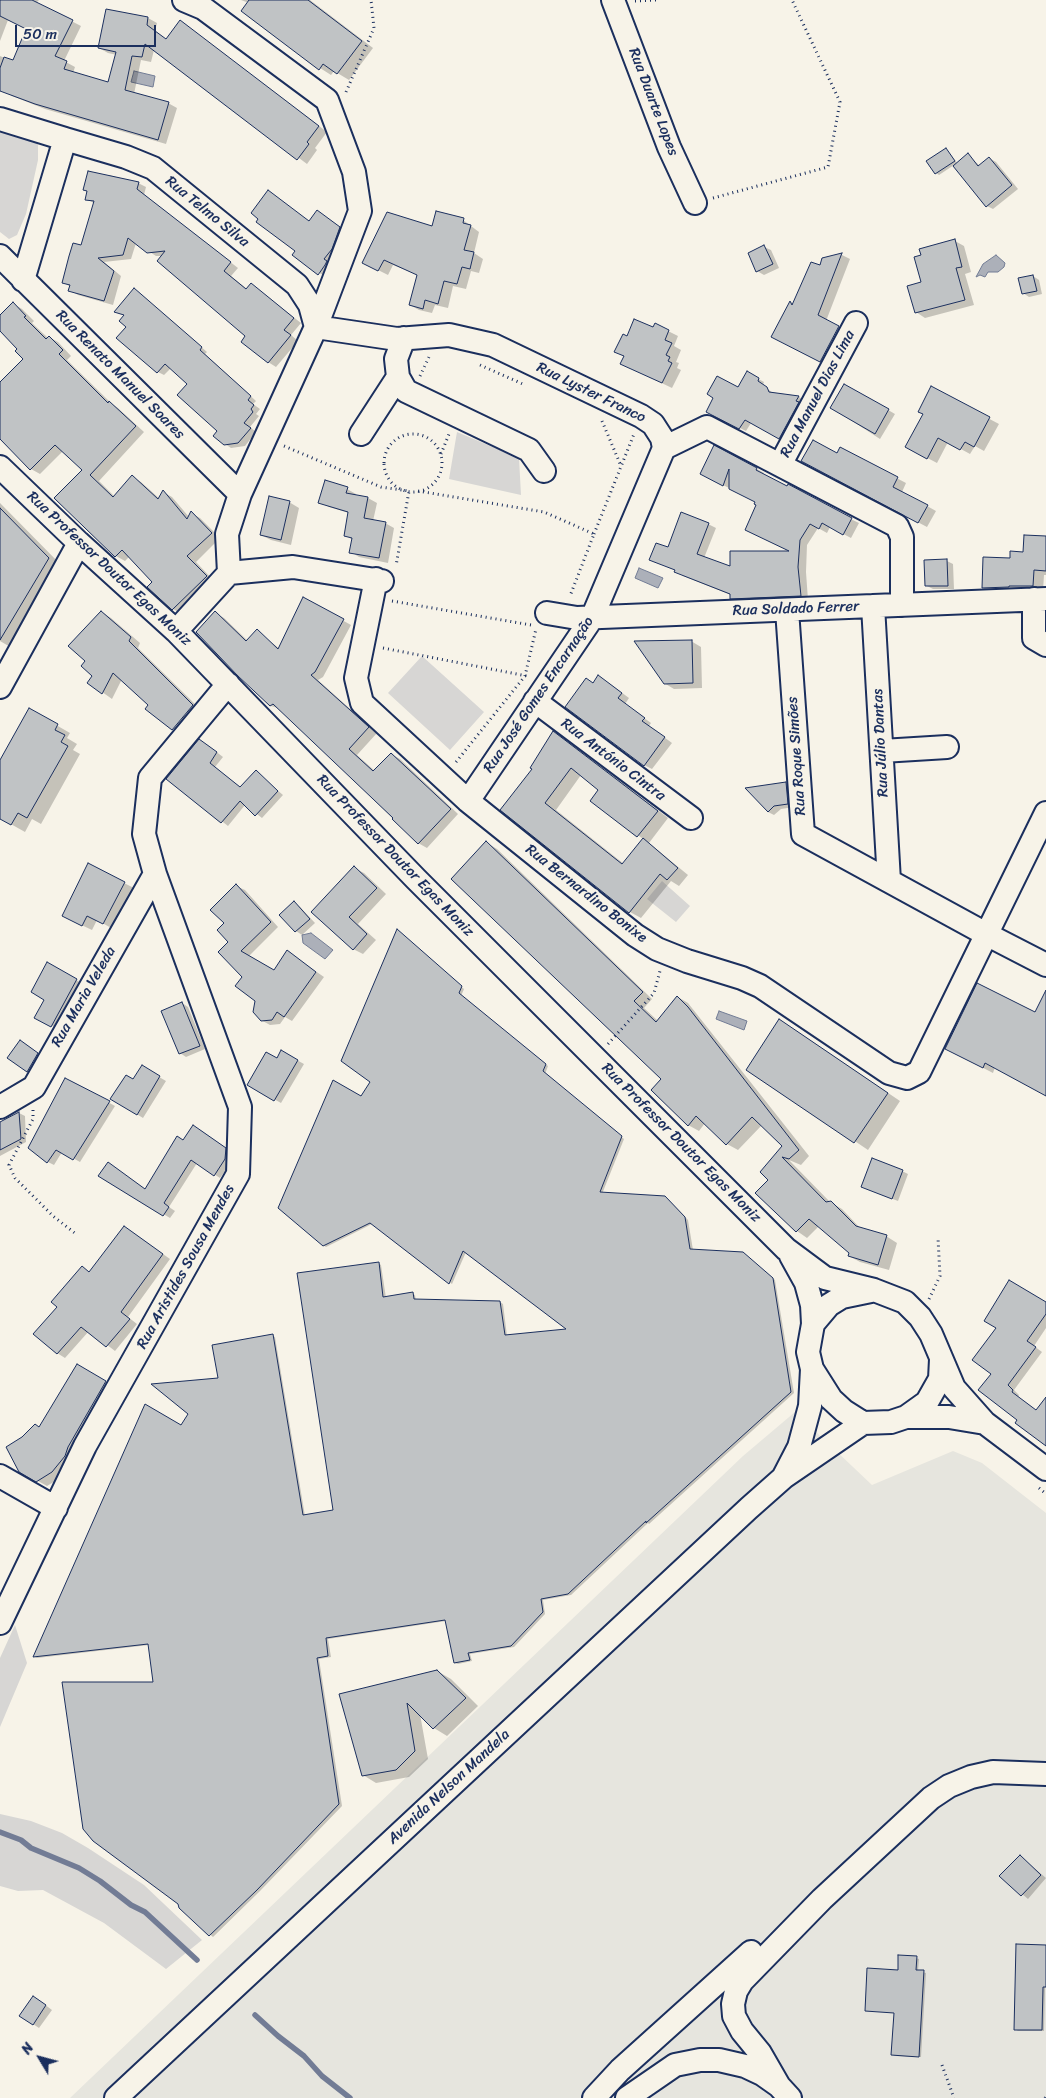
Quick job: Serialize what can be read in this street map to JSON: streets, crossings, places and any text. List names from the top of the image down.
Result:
{
  "streets": {
    "street": [
      "Rua Duarte Lopes",
      "Rua Telmo Silva",
      "Rua Renato Manuel Soares",
      "Rua Lyster Franco",
      "Rua Manuel Dias Lima",
      "Rua Professor Doutor Egas Moniz",
      "Rua Soldado Ferrer",
      "Rua José Gomes Encarnação",
      "Rua Júlio Dantas",
      "Rua Roque Simões",
      "Rua António Cintra",
      "Rua Bernardino Bonixe",
      "Rua Maria Veleda",
      "Rua Aristides Sousa Mendes",
      "Avenida Nelson Mandela"
    ]
  },
  "crossings": [
    ["Rua Telmo Silva", "Rua Lyster Franco"],
    ["Rua Lyster Franco", "Rua José Gomes Encarnação"],
    ["Rua Professor Doutor Egas Moniz", "Rua Aristides Sousa Mendes"],
    ["Rua Soldado Ferrer", "Rua José Gomes Encarnação"],
    ["Rua Soldado Ferrer", "Rua Júlio Dantas"],
    ["Rua Soldado Ferrer", "Rua Roque Simões"],
    ["Rua José Gomes Encarnação", "Rua António Cintra"],
    ["Rua José Gomes Encarnação", "Rua Bernardino Bonixe"],
    ["Rua Júlio Dantas", "Rua Roque Simões"],
    ["Rua Maria Veleda", "Rua Aristides Sousa Mendes"]
  ],
  "scale_bar": "50 m",
  "north": "top left"
}
